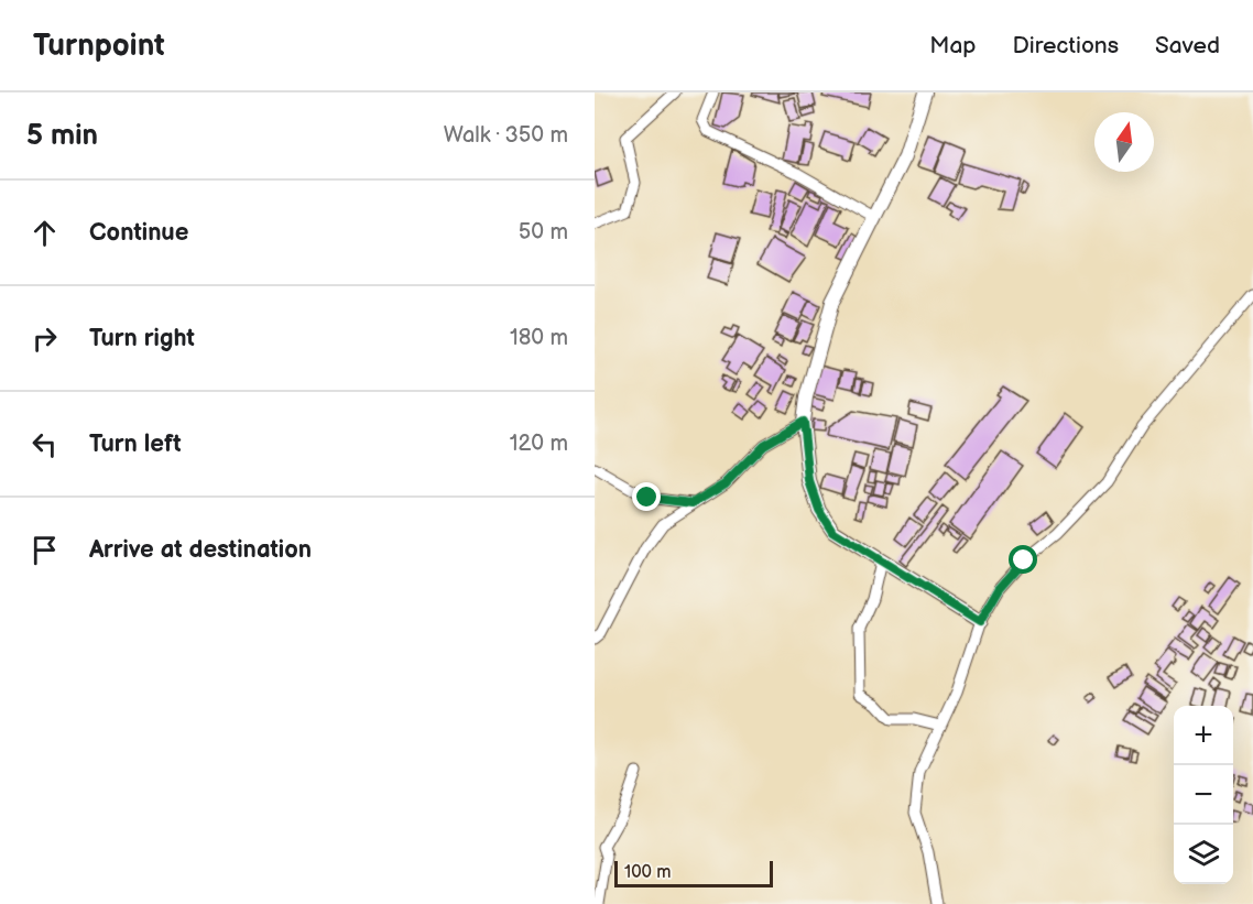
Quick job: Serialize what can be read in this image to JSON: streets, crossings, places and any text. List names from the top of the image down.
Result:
{
  "scale_bar": "100 m",
  "north": "top",
  "page": {
    "header": "Turnpoint",
    "nav": ["Map", "Directions", "Saved"],
    "heading": ["5 min", "Walk · 350 m"],
    "list": [
      ["Continue", "50 m"],
      ["Turn right", "180 m"],
      ["Turn left", "120 m"],
      "Arrive at destination"
    ],
    "map_buttons": ["+", "−"],
    "scale": "100 m"
  }
}
